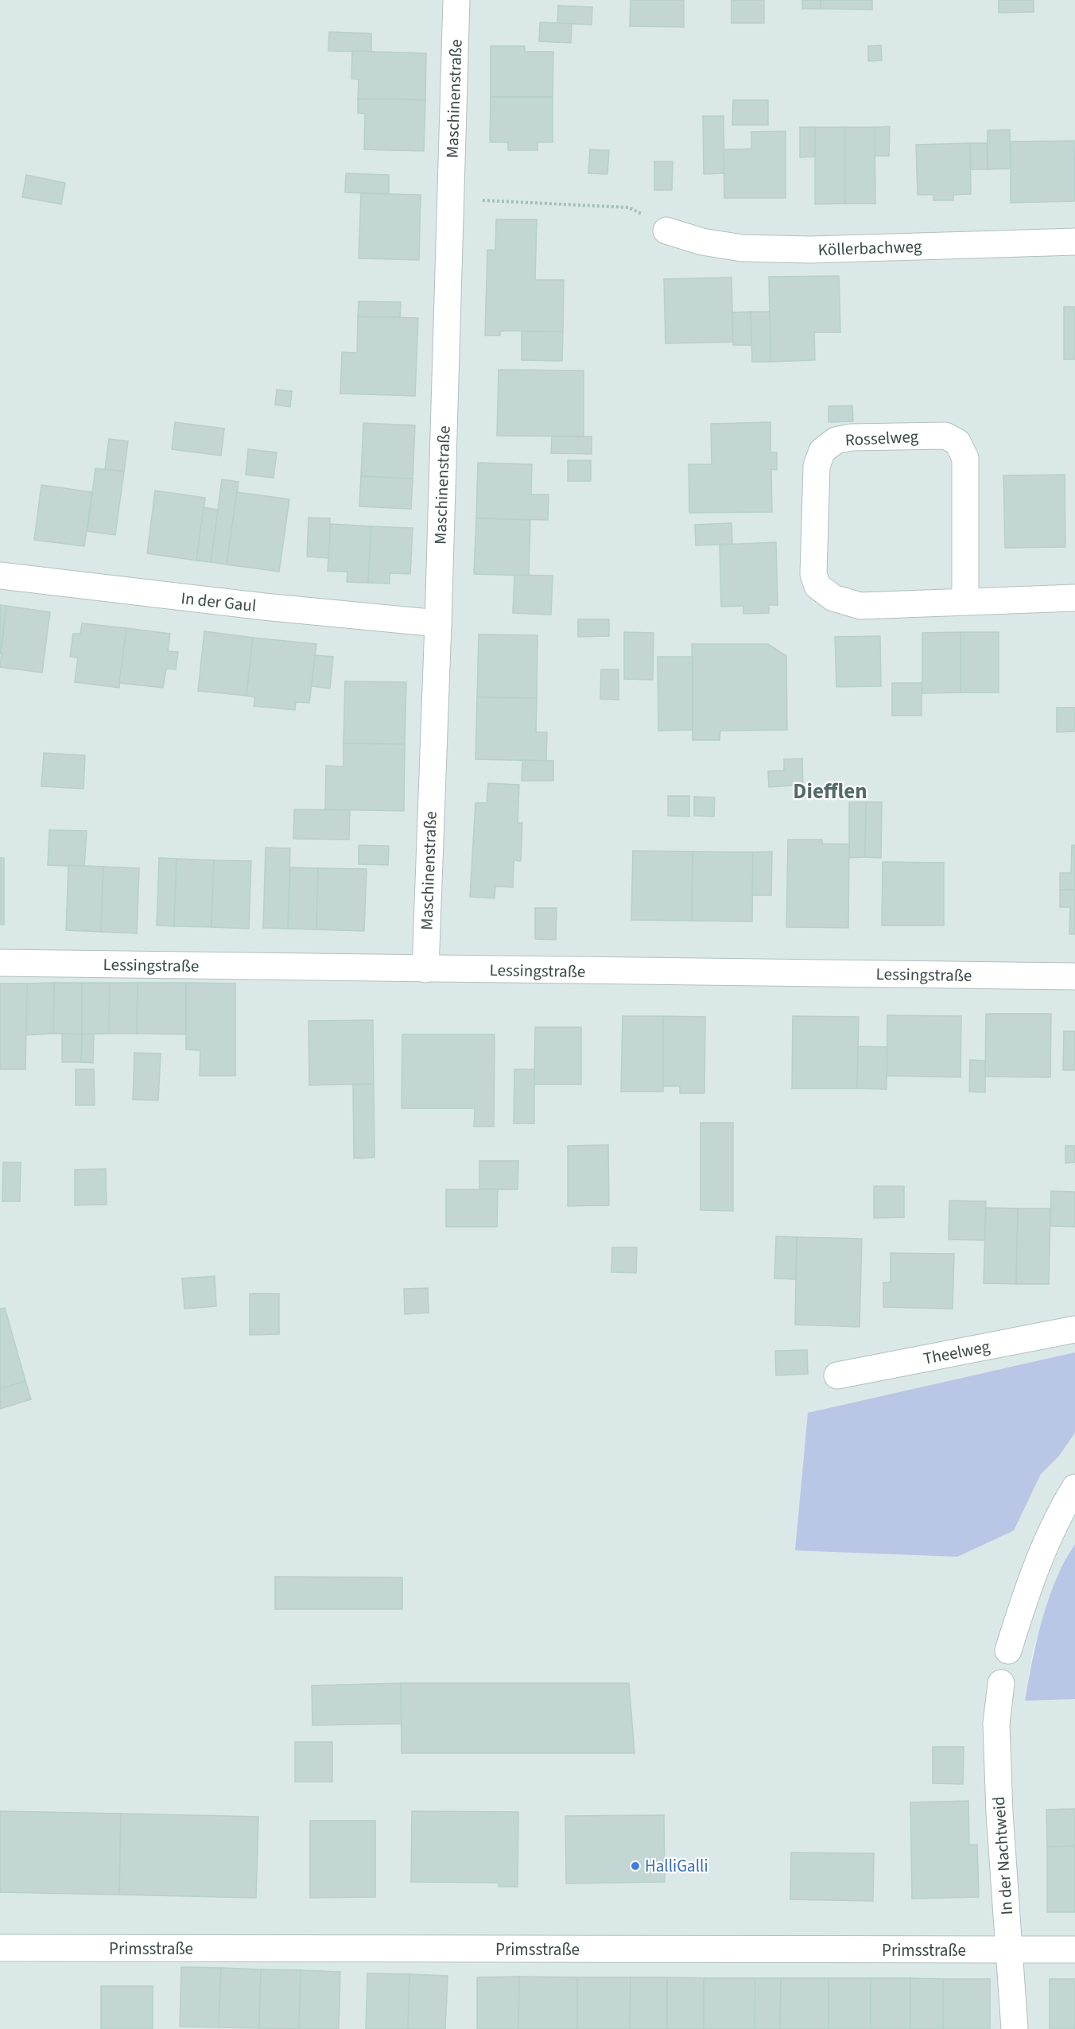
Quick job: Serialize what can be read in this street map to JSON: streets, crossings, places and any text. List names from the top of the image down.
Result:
{
  "streets": {
    "street": [
      "Maschinenstraße",
      "Köllerbachweg",
      "Rosselweg",
      "In der Gaul",
      "Lessingstraße",
      "Theelweg",
      "In der Nachtweid",
      "Primsstraße"
    ]
  },
  "crossings": [
    ["Maschinenstraße", "In der Gaul"],
    ["Maschinenstraße", "Lessingstraße"],
    ["In der Nachtweid", "Primsstraße"]
  ],
  "districts": ["Diefflen"],
  "places": ["HalliGalli"]
}
